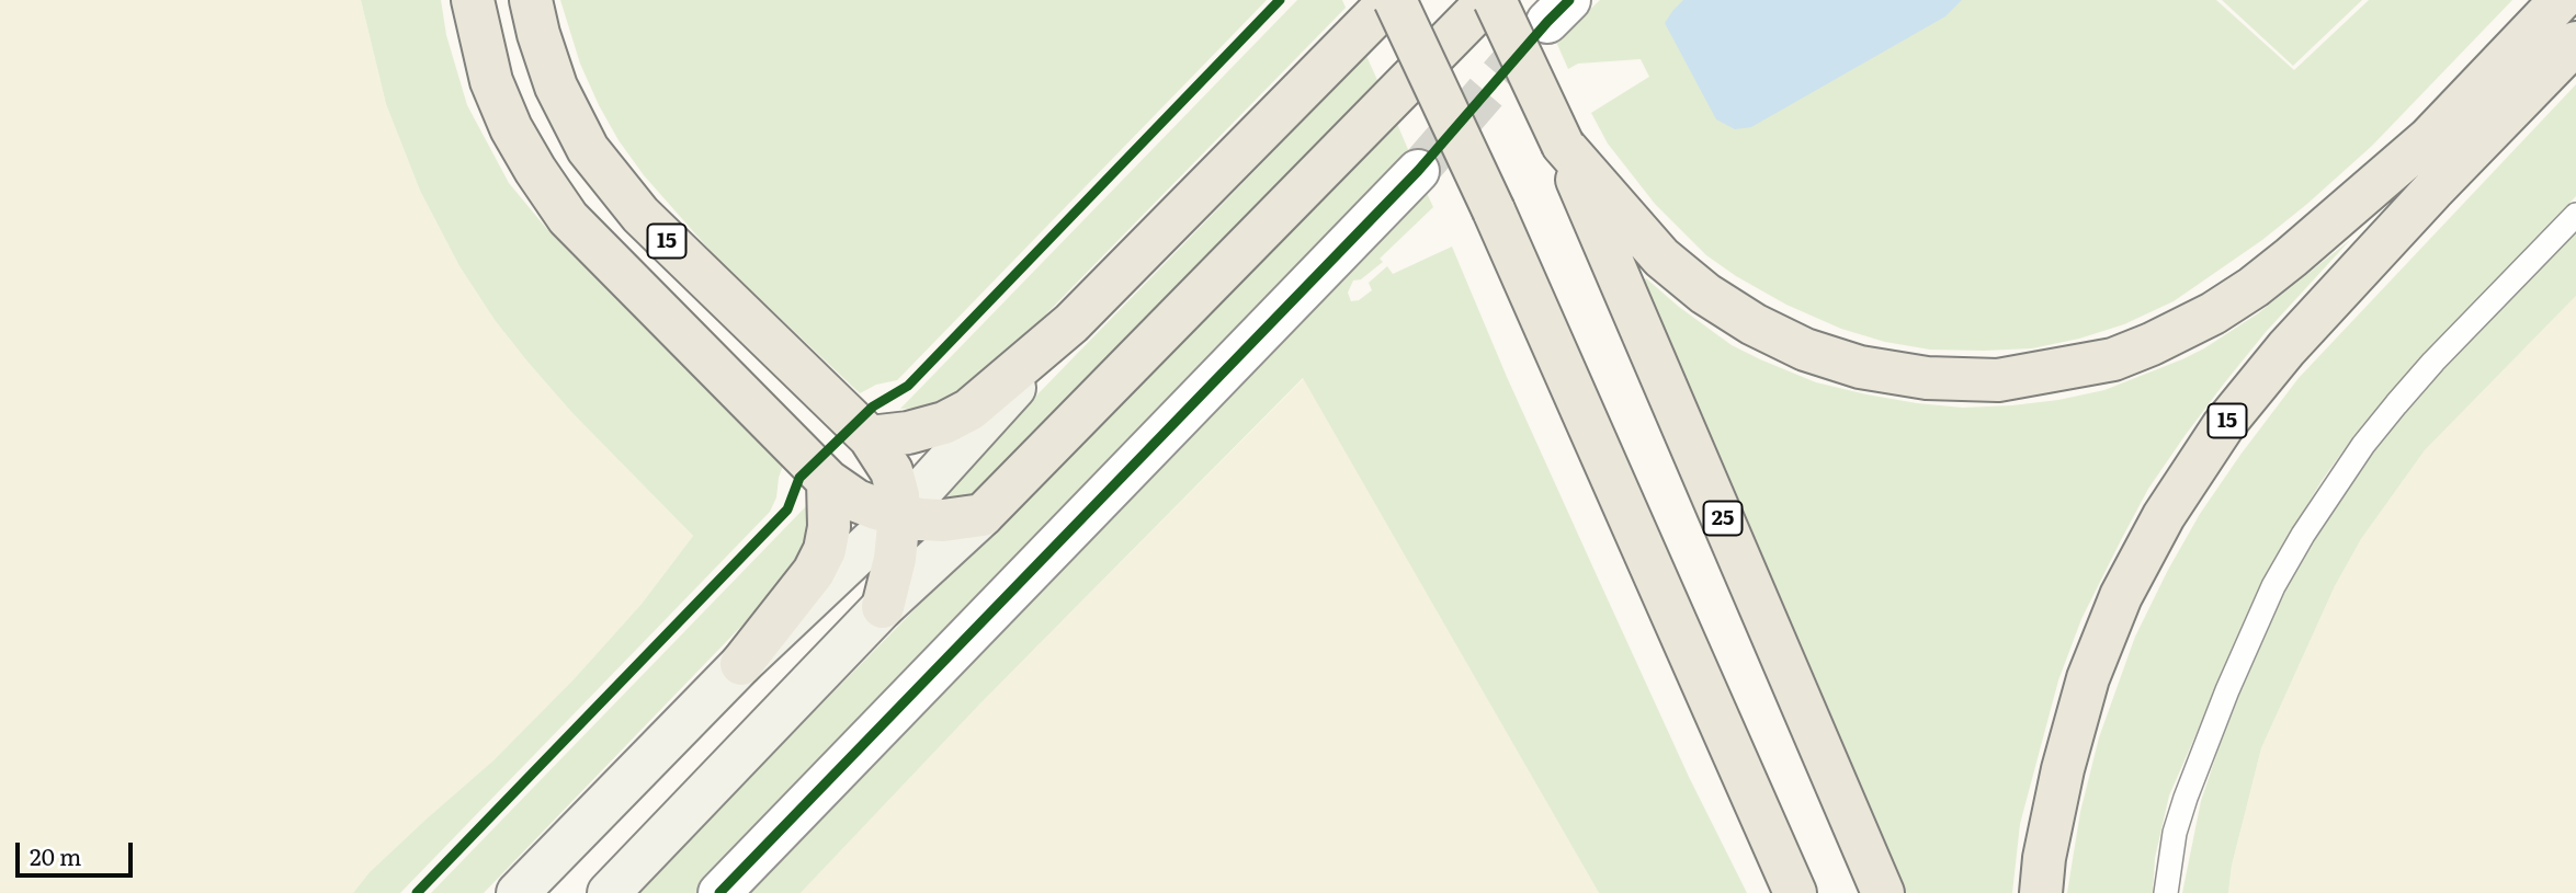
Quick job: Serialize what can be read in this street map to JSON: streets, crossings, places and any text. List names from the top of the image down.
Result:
{
  "streets": {
    "main road": ["15", "25"]
  },
  "scale_bar": "20 m"
}
